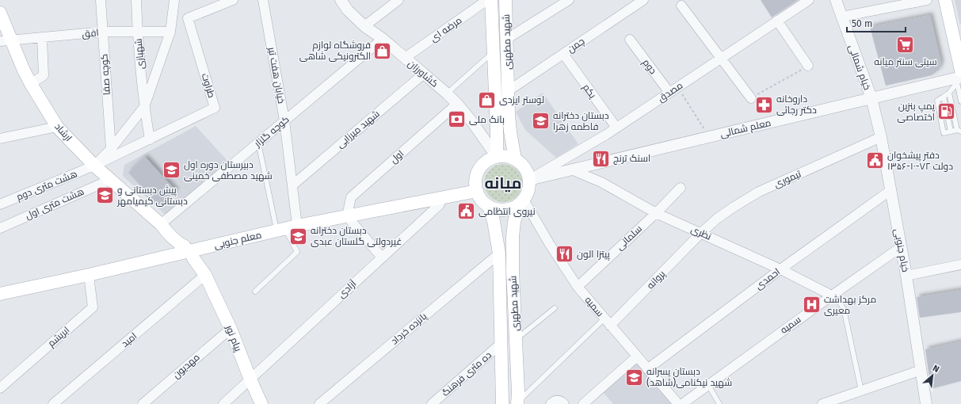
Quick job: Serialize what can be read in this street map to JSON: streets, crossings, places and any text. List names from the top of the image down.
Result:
{
  "streets": {
    "main road": [
      "شهید مطهری",
      "ارشاد",
      "معلم جنوبی",
      "پیام نور"
    ],
    "street": [
      "مرضه ای",
      "افق",
      "چمن",
      "شهبازی",
      "دوم",
      "خیام شمالی",
      "کشاورزان",
      "کوچه صفا",
      "خیابان هفت تیر",
      "طراوت",
      "یکم",
      "مصدق",
      "معلم شمالی",
      "شهید میرزایی",
      "کوچه گلزار",
      "اول",
      "تیموری",
      "هشت متری دوم",
      "هشت متری اول",
      "نظری",
      "سلمانی",
      "خیام جنوبی",
      "احمدی",
      "پروانه",
      "آزادی",
      "سمیه",
      "سميه",
      "پانزده خرداد",
      "ابریشم",
      "امید",
      "مهدیون",
      "ده متری فرهنگ"
    ]
  },
  "crossings": [
    ["مرضه ای", "کشاورزان"],
    ["افق", "شهبازی"],
    ["افق", "کوچه صفا"],
    ["افق", "ارشاد"],
    ["شهید مطهری", "چمن"],
    ["شهید مطهری", "کشاورزان"],
    ["شهید مطهری", "مصدق"],
    ["شهید مطهری", "معلم شمالی"],
    ["شهید مطهری", "معلم جنوبی"],
    ["شهید مطهری", "سمیه"],
    ["شهید مطهری", "پانزده خرداد"],
    ["شهید مطهری", "ده متری فرهنگ"],
    ["چمن", "یکم"],
    ["شهبازی", "طراوت"],
    ["دوم", "مصدق"],
    ["خیام شمالی", "معلم شمالی"],
    ["خیام شمالی", "خیام جنوبی"],
    ["کشاورزان", "مصدق"],
    ["کشاورزان", "معلم شمالی"],
    ["کشاورزان", "شهید میرزایی"],
    ["کشاورزان", "کوچه گلزار"],
    ["کشاورزان", "اول"],
    ["کشاورزان", "معلم جنوبی"],
    ["کشاورزان", "سمیه"],
    ["خیابان هفت تیر", "شهید میرزایی"],
    ["خیابان هفت تیر", "کوچه گلزار"],
    ["خیابان هفت تیر", "معلم جنوبی"],
    ["طراوت", "ارشاد"],
    ["طراوت", "هشت متری دوم"],
    ["یکم", "مصدق"],
    ["مصدق", "معلم شمالی"],
    ["مصدق", "معلم جنوبی"],
    ["مصدق", "سمیه"],
    ["معلم شمالی", "نظری"],
    ["معلم شمالی", "معلم جنوبی"],
    ["معلم شمالی", "خیام جنوبی"],
    ["معلم شمالی", "سمیه"],
    ["کوچه گلزار", "ارشاد"],
    ["ارشاد", "هشت متری دوم"],
    ["ارشاد", "هشت متری اول"],
    ["ارشاد", "معلم جنوبی"],
    ["ارشاد", "پیام نور"],
    ["اول", "معلم جنوبی"],
    ["تیموری", "نظری"],
    ["تیموری", "خیام جنوبی"],
    ["تیموری", "پروانه"],
    ["نظری", "سلمانی"],
    ["نظری", "احمدی"],
    ["نظری", "پروانه"],
    ["نظری", "سميه"],
    ["سلمانی", "سمیه"],
    ["معلم جنوبی", "آزادی"],
    ["معلم جنوبی", "سمیه"],
    ["معلم جنوبی", "ابریشم"],
    ["معلم جنوبی", "پیام نور"],
    ["خیام جنوبی", "احمدی"],
    ["خیام جنوبی", "سميه"],
    ["احمدی", "سمیه"],
    ["پروانه", "سمیه"],
    ["آزادی", "پیام نور"],
    ["پیام نور", "امید"],
    ["پیام نور", "مهدیون"]
  ],
  "districts": ["میانه"],
  "places": {
    "supermarket": ["سیتی سنتر میانه"],
    "shop": ["فروشگاه لوازم الکترونیکی شاهی", "لوستر ایزدی"],
    "pharmacy": ["داروخانه دکتر رجائی"],
    "fuel station": ["پمپ بنزین اختصاصی"],
    "bank": ["بانک ملی"],
    "school or university": [
      "دبستان دخترانه فاطمه زهرا",
      "دبیرستان دوره اول شهید مصطفی خمینی",
      "پیش دبستانی و دبستانی کیمیامهر",
      "دبستان دخترانه غیردولتی گلستان عبدی",
      "دبستان پسرانه شهید نیکنامی(شاهد)"
    ],
    "restaurant": ["اسنک ترنج", "پیتزا الون"],
    "public building": ["دفتر پیشخوان دولت ۷۲-۱۰-۱۳۵۶", "نیروی انتظامی"],
    "hospital": ["مرکز بهداشت معیری"]
  },
  "scale_bar": "50 m",
  "north": "top right"
}
